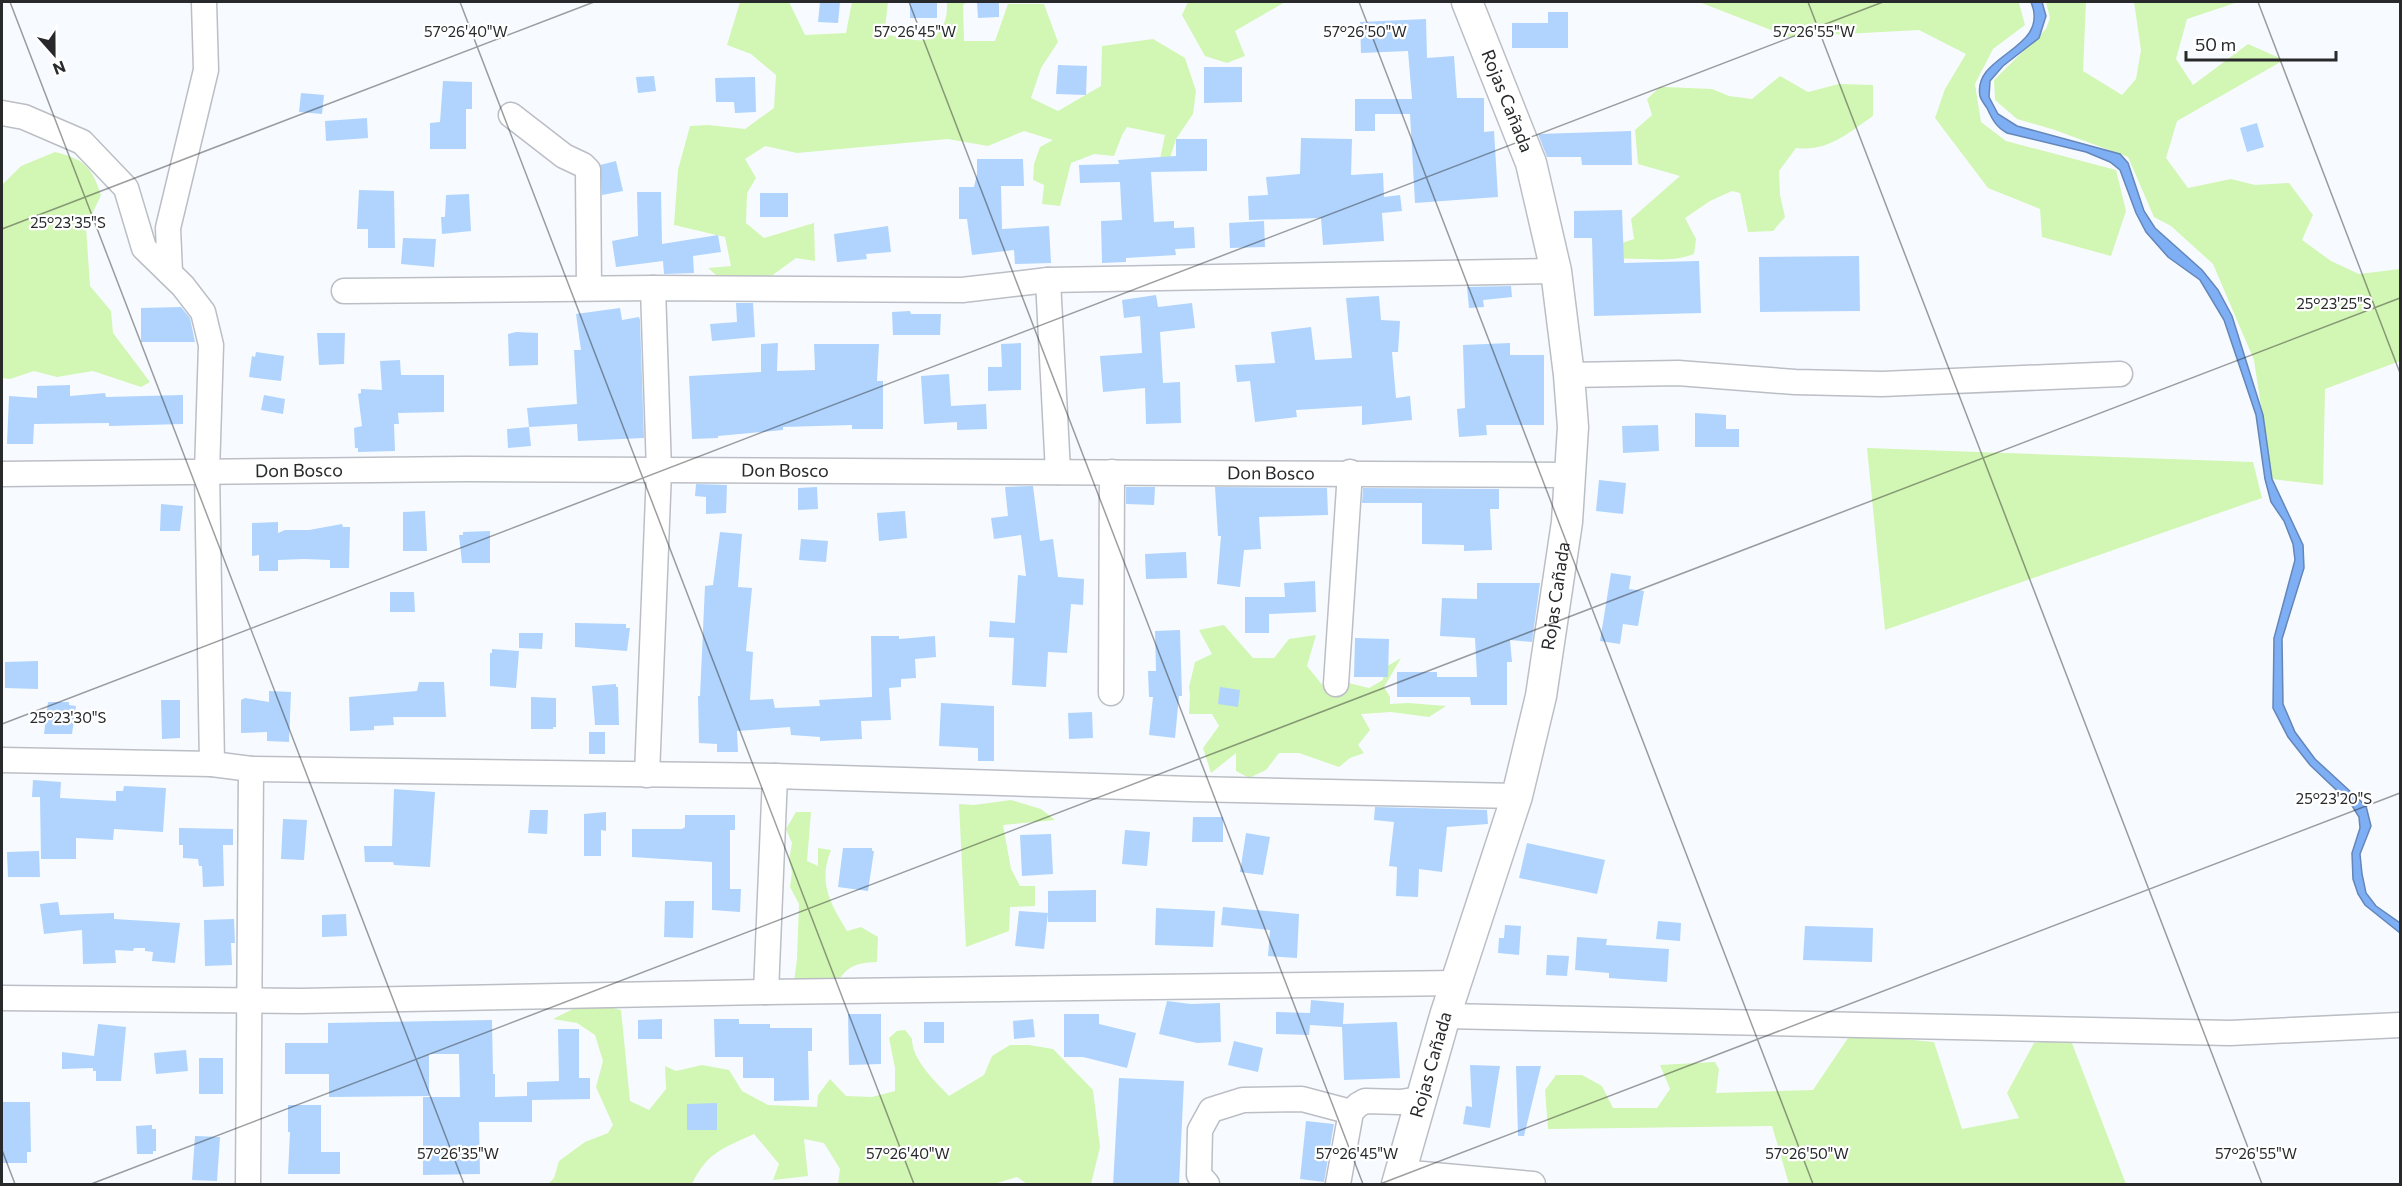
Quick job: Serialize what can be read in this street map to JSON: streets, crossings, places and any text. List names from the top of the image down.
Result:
{
  "streets": {
    "main road": ["Rojas Cañada"],
    "street": ["Don Bosco"]
  },
  "crossings": [
    ["Rojas Cañada", "Don Bosco"]
  ],
  "scale_bar": "50 m",
  "north": "bottom",
  "coordinates": [
    "57°26'50\"W",
    "57°26'40\"W",
    "57°26'45\"W",
    "57°26'55\"W",
    "25°23'35\"S",
    "25°23'25\"S",
    "25°23'30\"S",
    "25°23'20\"S",
    "57°26'35\"W"
  ]
}
